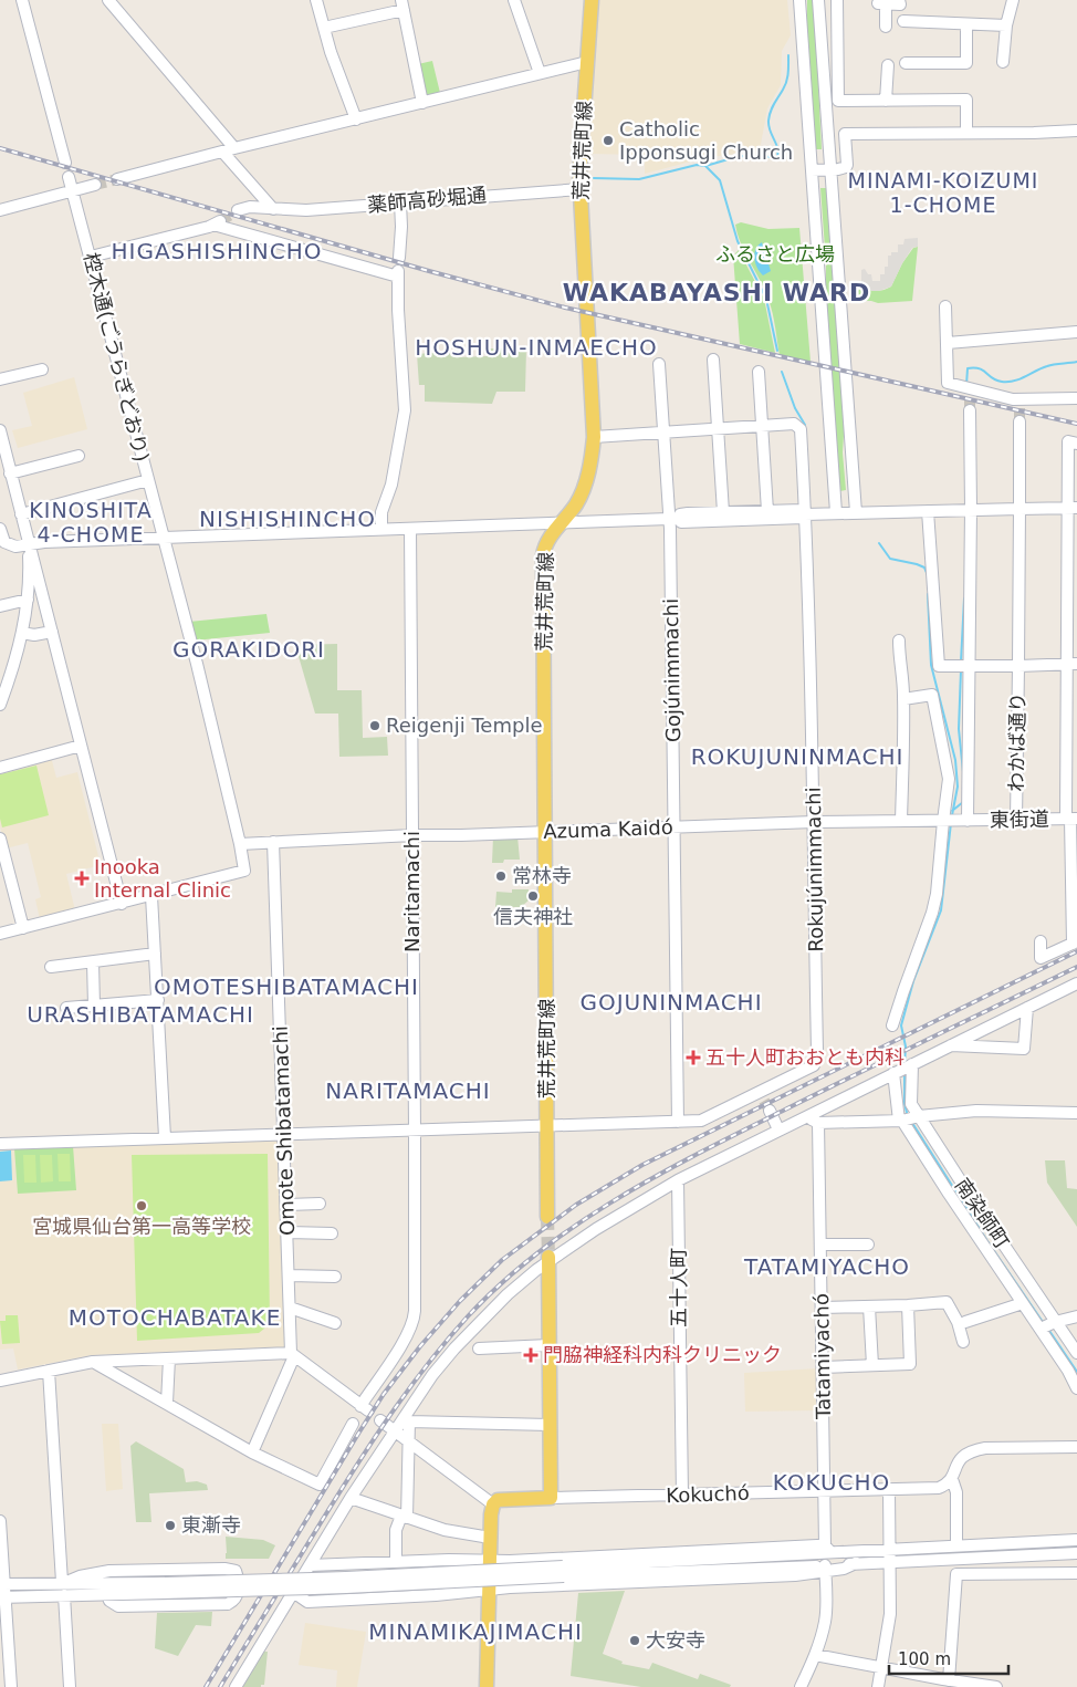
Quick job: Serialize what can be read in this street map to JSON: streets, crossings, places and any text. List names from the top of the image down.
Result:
{
  "streets": {
    "main road": ["荒井荒町線"],
    "street": [
      "薬師高砂堀通",
      "椌木通(ごうらぎどおり)",
      "Gojúnimmachi",
      "わかば通り",
      "東街道",
      "Azuma Kaidó",
      "Rokujúnimmachi",
      "Naritamachi",
      "Omote Shibatamachi",
      "南染師町",
      "五十人町",
      "Tatamiyachó",
      "Kokuchó"
    ]
  },
  "crossings": [
    ["荒井荒町線", "薬師高砂堀通"],
    ["荒井荒町線", "Azuma Kaidó"],
    ["荒井荒町線", "Rokujúnimmachi"],
    ["椌木通(ごうらぎどおり)", "Azuma Kaidó"],
    ["Gojúnimmachi", "Azuma Kaidó"],
    ["Gojúnimmachi", "Rokujúnimmachi"],
    ["わかば通り", "東街道"],
    ["東街道", "Azuma Kaidó"],
    ["Azuma Kaidó", "Rokujúnimmachi"],
    ["Azuma Kaidó", "Naritamachi"],
    ["Azuma Kaidó", "Omote Shibatamachi"],
    ["Naritamachi", "Omote Shibatamachi"],
    ["五十人町", "Kokuchó"],
    ["Tatamiyachó", "Kokuchó"]
  ],
  "districts": [
    "MINAMI-KOIZUMI 1-CHOME",
    "HIGASHISHINCHO",
    "WAKABAYASHI WARD",
    "HOSHUN-INMAECHO",
    "KINOSHITA 4-CHOME",
    "NISHISHINCHO",
    "GORAKIDORI",
    "ROKUJUNINMACHI",
    "OMOTESHIBATAMACHI",
    "GOJUNINMACHI",
    "URASHIBATAMACHI",
    "NARITAMACHI",
    "TATAMIYACHO",
    "MOTOCHABATAKE",
    "KOKUCHO",
    "MINAMIKAJIMACHI"
  ],
  "parks": ["ふるさと広場"],
  "places": {
    "other": [
      "Catholic Ipponsugi Church",
      "Reigenji Temple",
      "常林寺",
      "信夫神社",
      "宮城県仙台第一高等学校",
      "東漸寺",
      "大安寺"
    ],
    "health": ["Inooka Internal Clinic", "五十人町おおとも内科", "門脇神経科内科クリニック"]
  },
  "scale_bar": "100 m"
}
